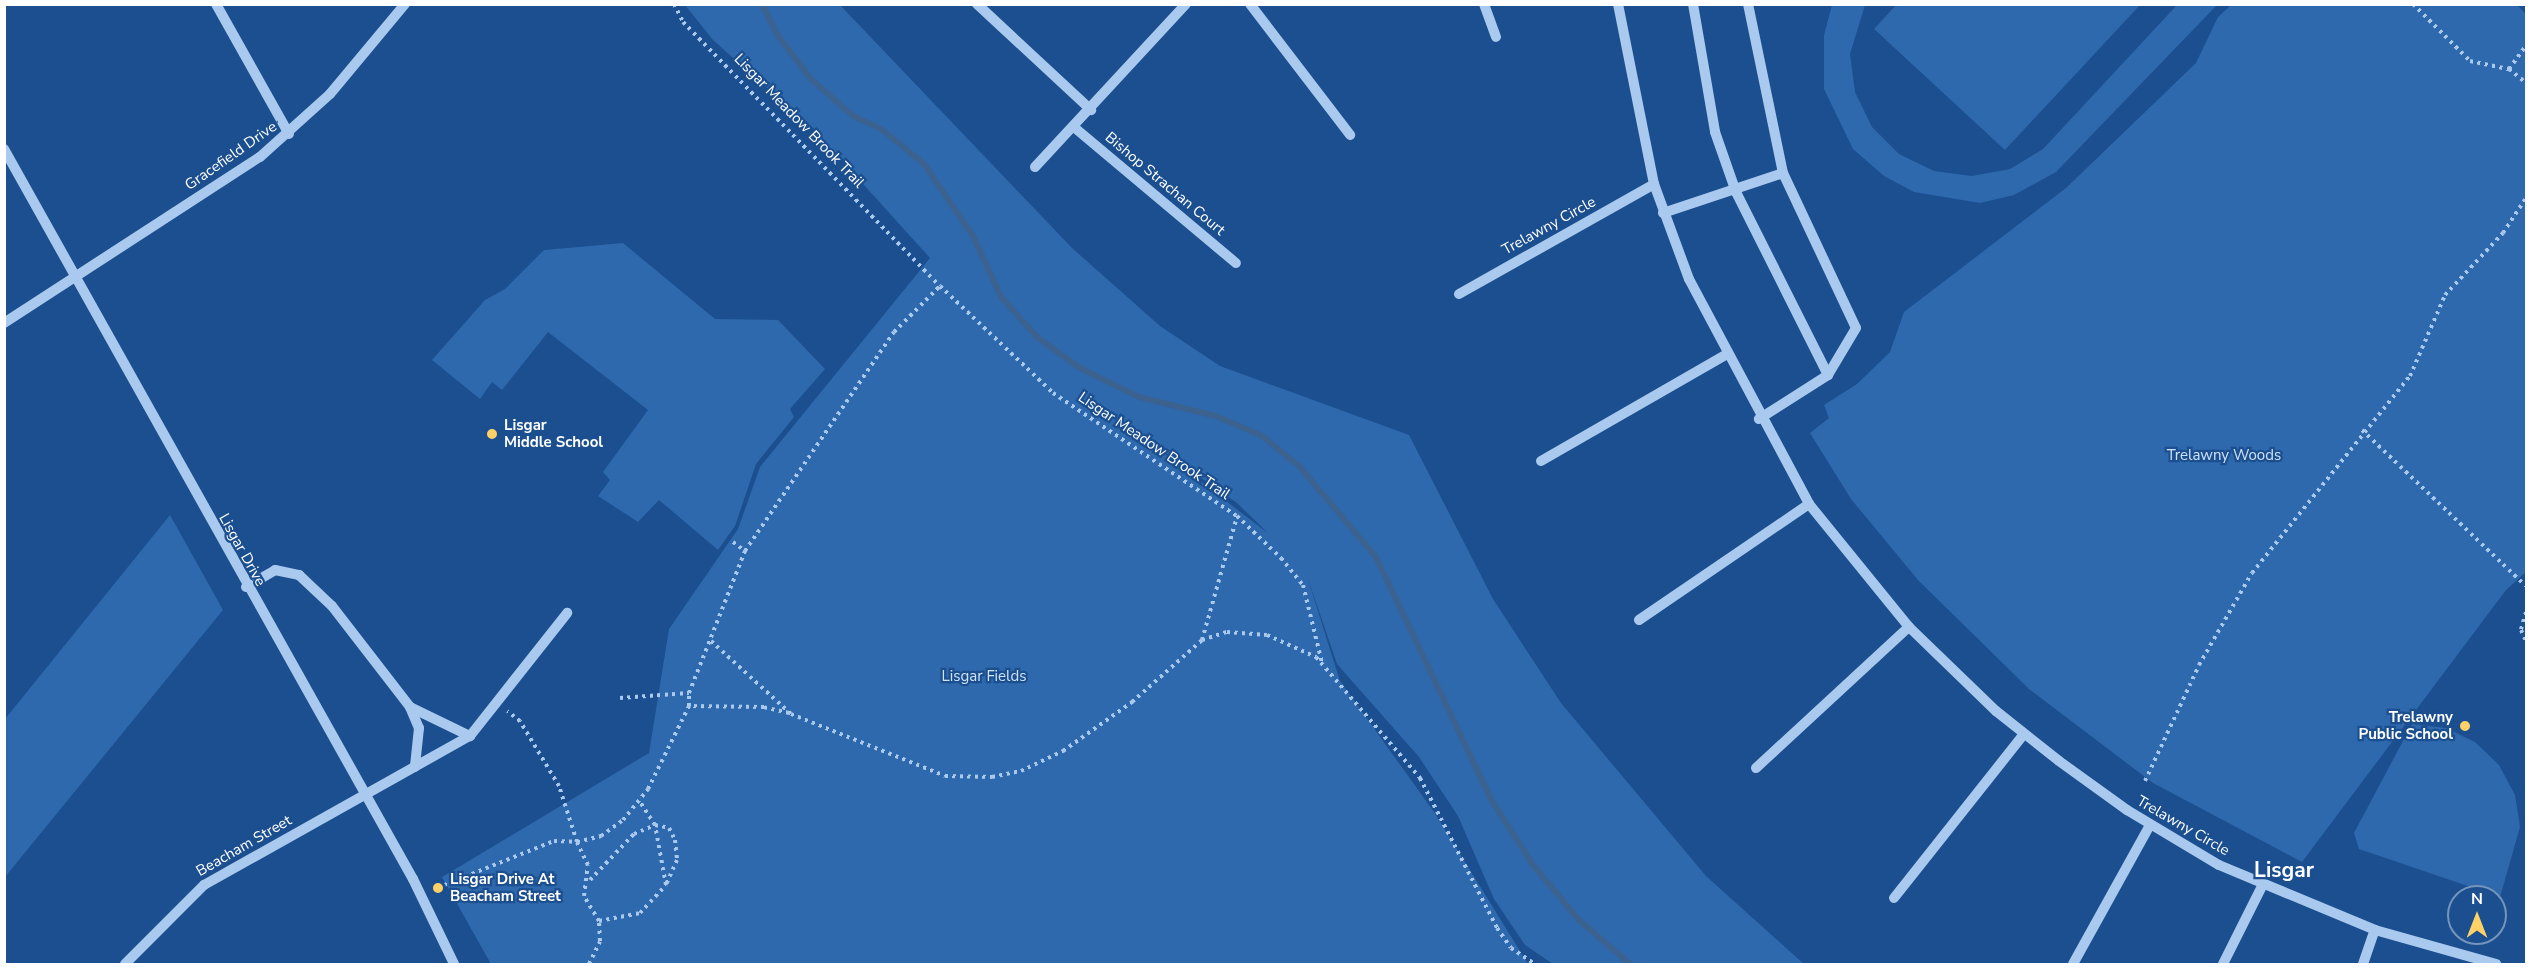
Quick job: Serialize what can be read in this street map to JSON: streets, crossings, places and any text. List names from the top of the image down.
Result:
{
  "streets": {
    "street": [
      "Gracefield Drive",
      "Bishop Strachan Court",
      "Trelawny Circle",
      "Lisgar Drive",
      "Beacham Street"
    ],
    "path": ["Lisgar Meadow Brook Trail"]
  },
  "crossings": [
    ["Gracefield Drive", "Lisgar Drive"],
    ["Lisgar Drive", "Beacham Street"]
  ],
  "districts": ["Lisgar"],
  "parks": ["Trelawny Woods", "Lisgar Fields"],
  "places": ["Lisgar Middle School", "Trelawny Public School", "Lisgar Drive At Beacham Street"],
  "north": "top"
}
